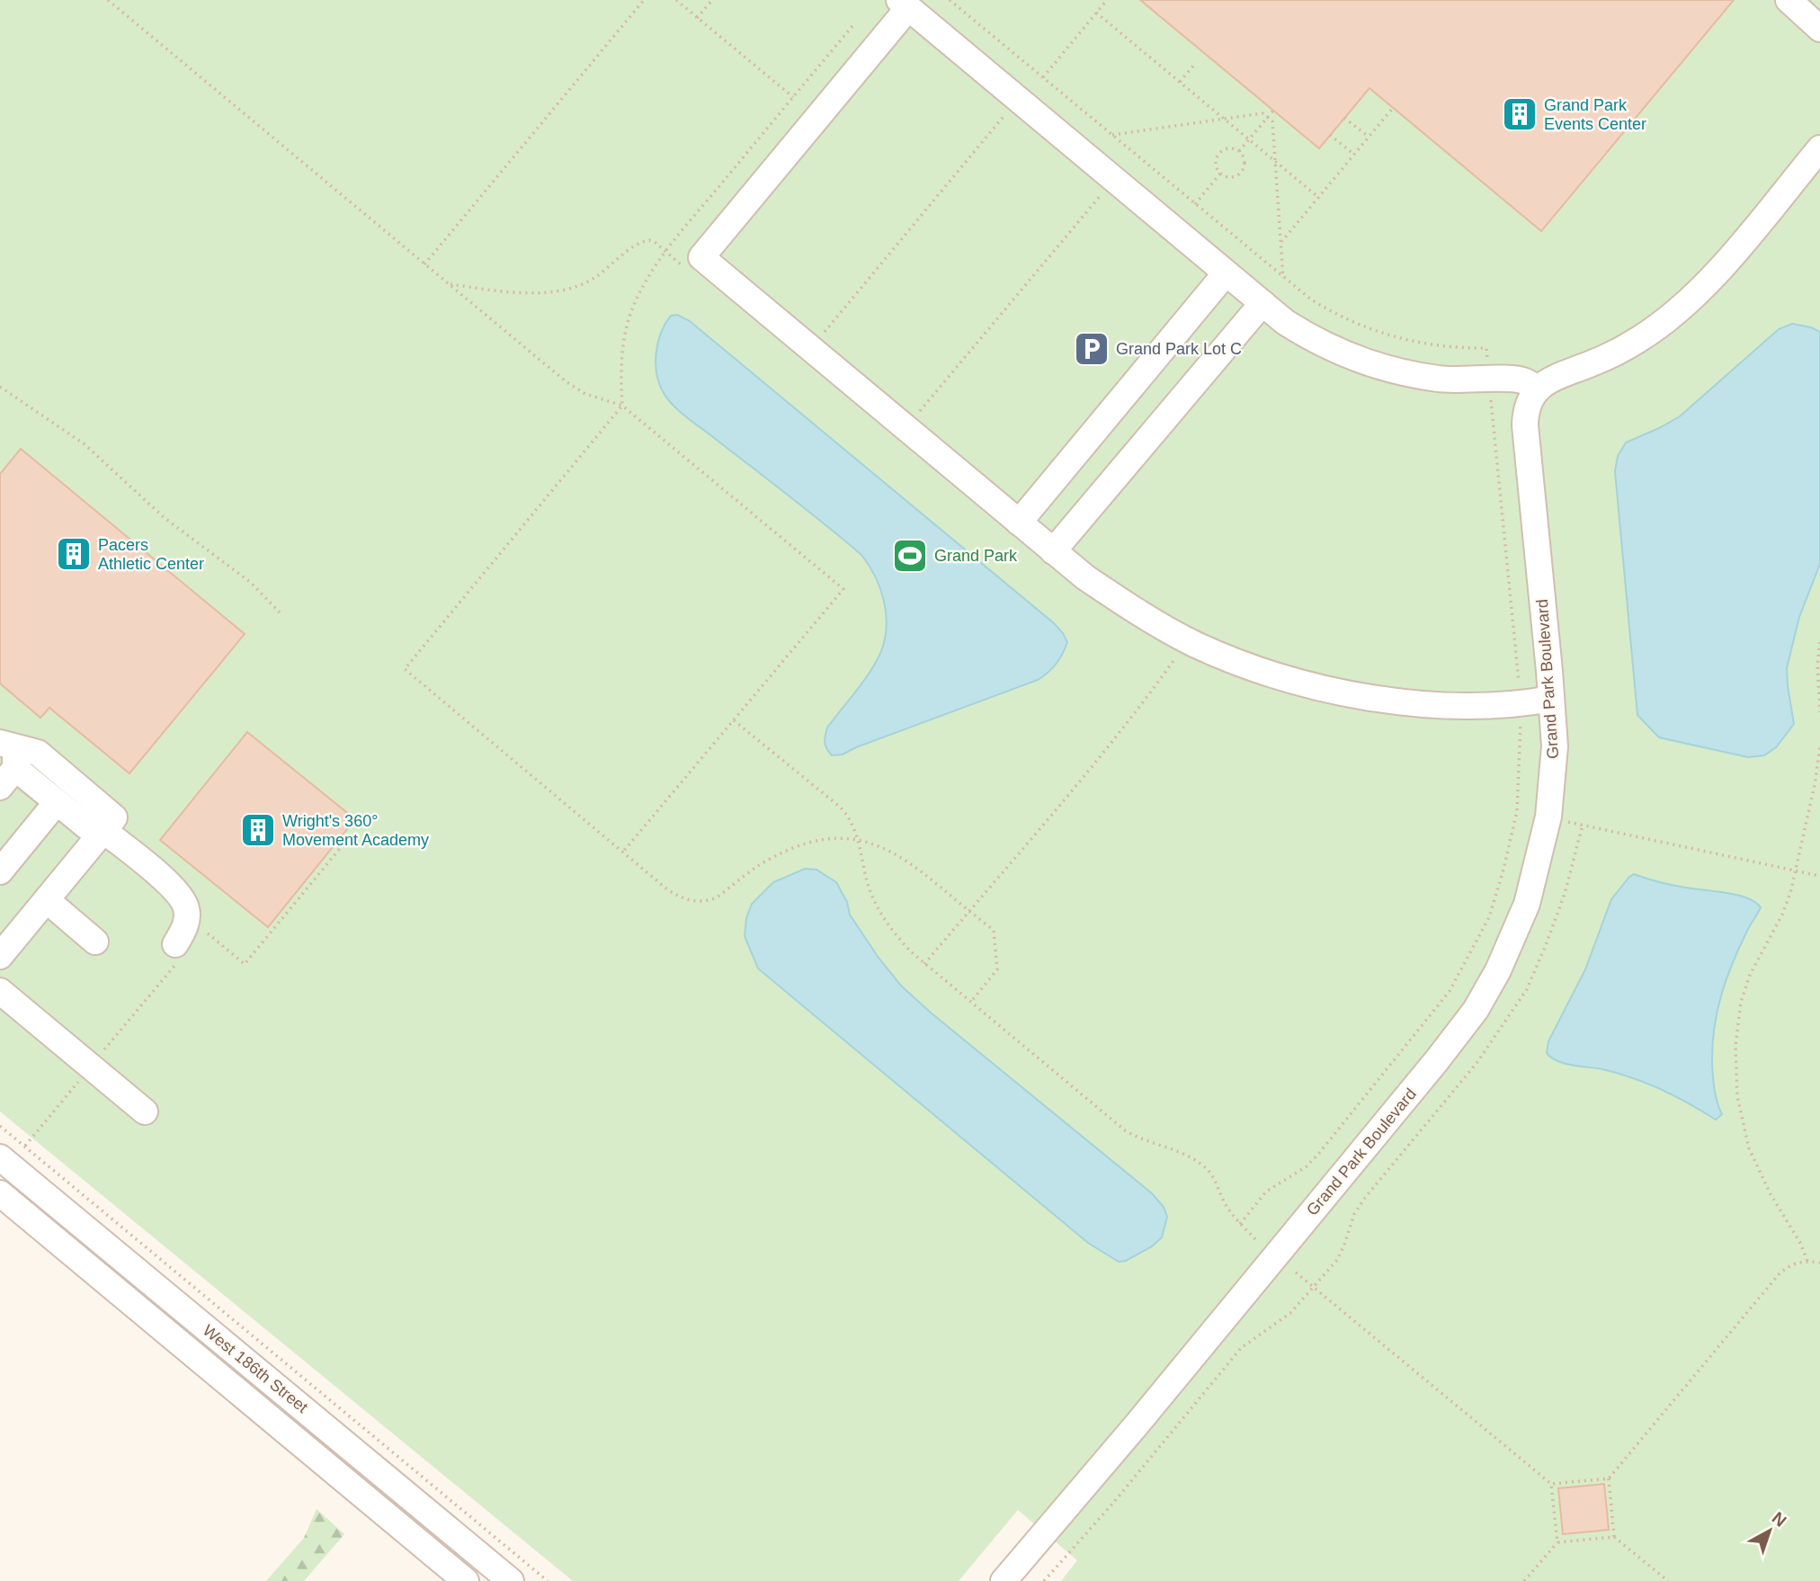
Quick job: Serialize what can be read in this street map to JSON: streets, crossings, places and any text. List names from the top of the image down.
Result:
{
  "streets": {
    "street": ["Grand Park Boulevard", "West 186th Street"]
  },
  "places": {
    "building": ["Grand Park Events Center", "Pacers Athletic Center", "Wright's 360° Movement Academy"],
    "parking": ["Grand Park Lot C"],
    "sports": ["Grand Park"]
  },
  "north": "top right"
}
